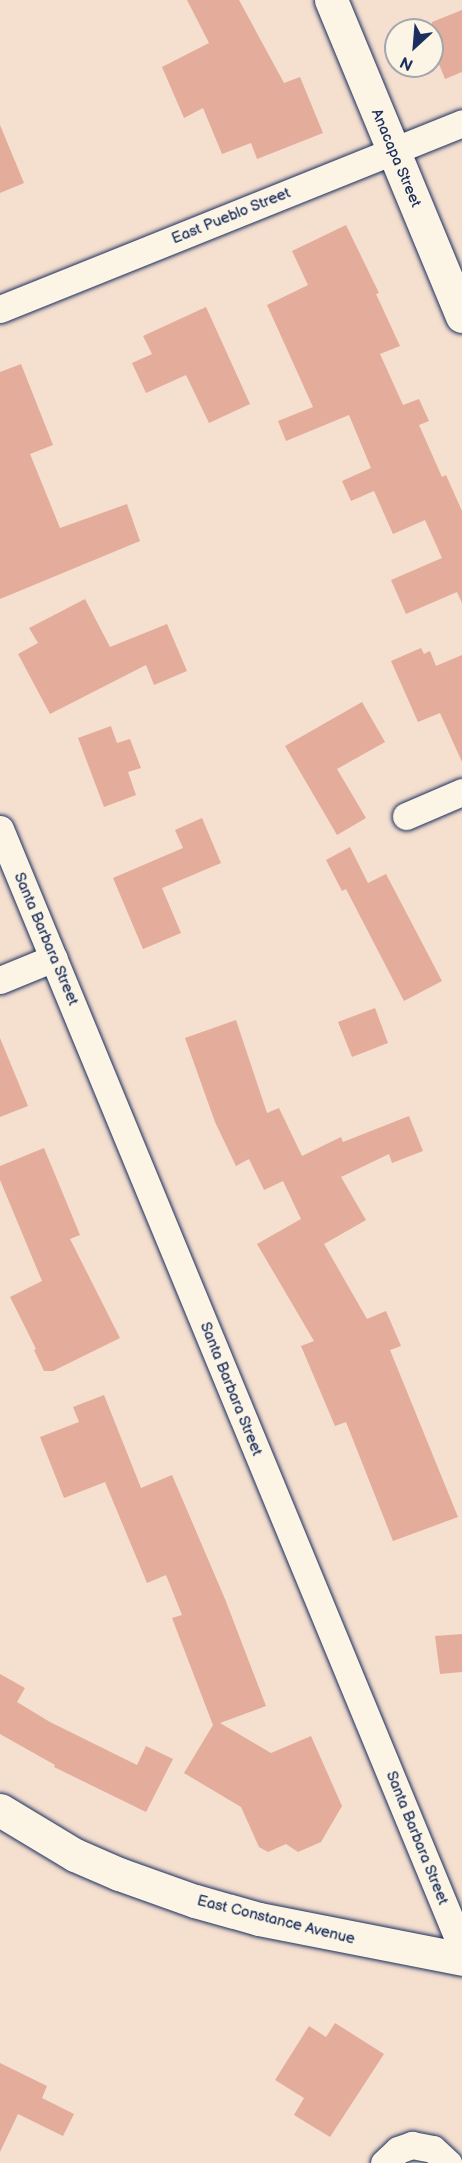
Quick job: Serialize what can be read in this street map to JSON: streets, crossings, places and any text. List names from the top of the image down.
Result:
{
  "streets": {
    "street": [
      "Anacapa Street",
      "East Pueblo Street",
      "Santa Barbara Street",
      "East Constance Avenue"
    ]
  },
  "crossings": [
    ["Anacapa Street", "East Pueblo Street"]
  ],
  "north": "bottom left"
}
